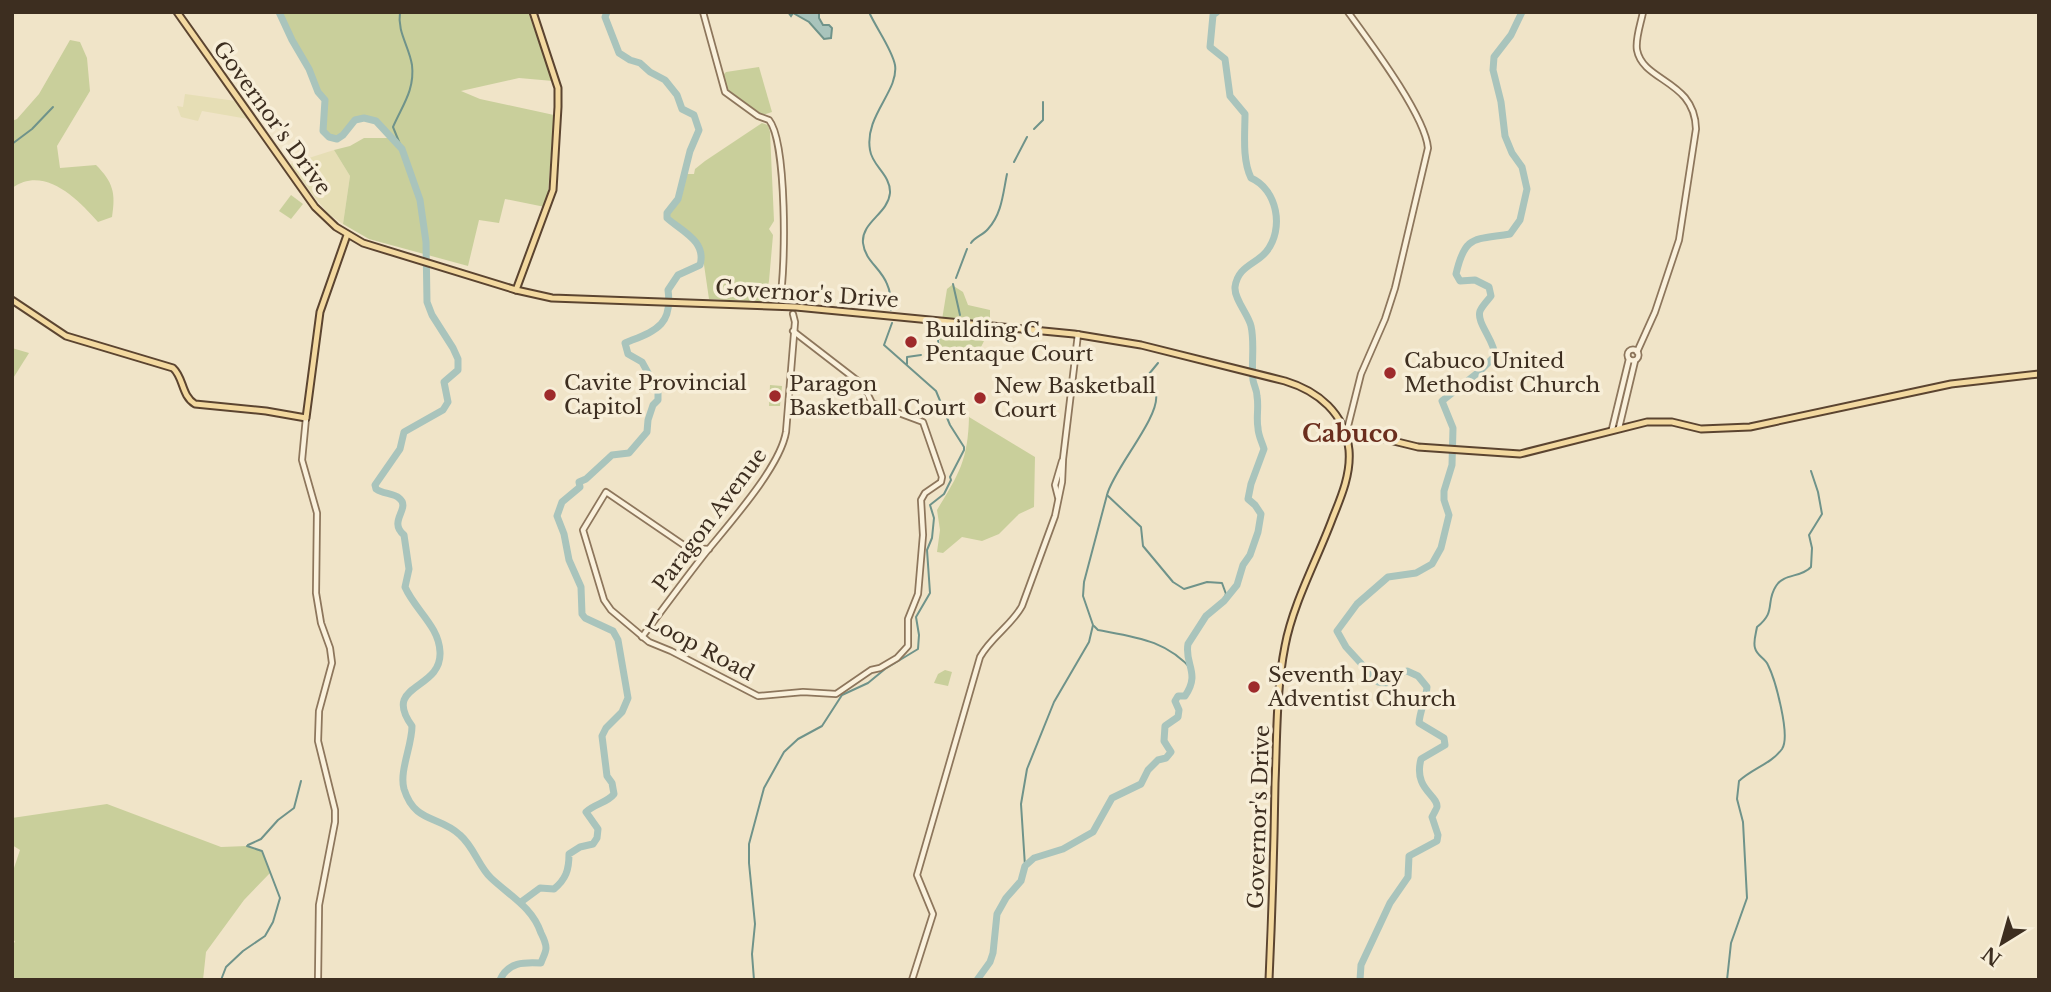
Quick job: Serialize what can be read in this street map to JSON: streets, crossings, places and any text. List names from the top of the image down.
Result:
{
  "streets": {
    "main road": ["Governor's Drive"],
    "street": ["Paragon Avenue", "Loop Road"]
  },
  "crossings": [
    ["Paragon Avenue", "Loop Road"]
  ],
  "districts": ["Cabuco"],
  "places": [
    "Building C Pentaque Court",
    "Cabuco United Methodist Church",
    "Cavite Provincial Capitol",
    "Paragon Basketball Court",
    "New Basketball Court",
    "Seventh Day Adventist Church"
  ],
  "north": "bottom left"
}
